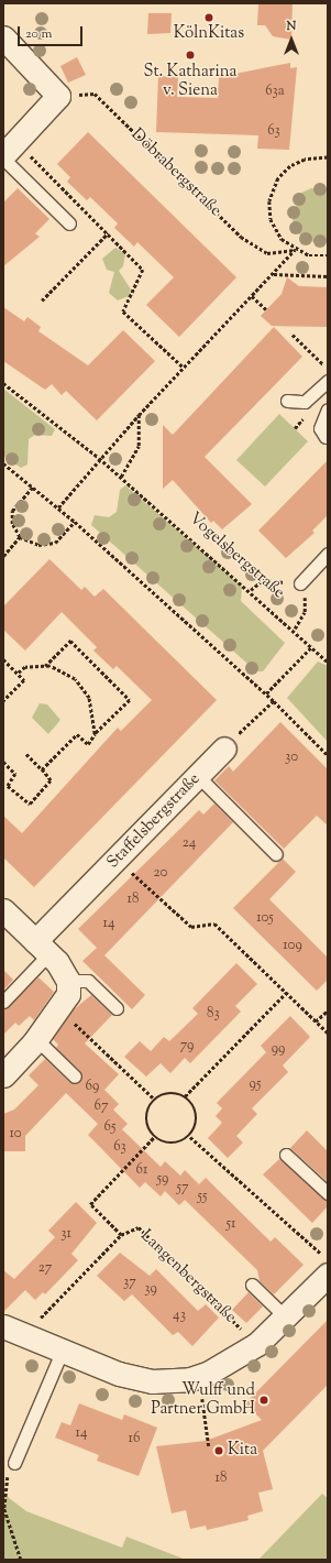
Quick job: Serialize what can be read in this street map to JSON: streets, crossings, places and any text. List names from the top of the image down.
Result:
{
  "streets": {
    "street": ["Staffelsbergstraße"],
    "lane": ["Vogelsbergstraße"],
    "path": ["Döbrabergstraße", "Langenbergstraße"]
  },
  "places": [
    "KölnKitas",
    "St. Katharina v. Siena",
    "Wulff und Partner GmbH",
    "Kita"
  ],
  "house_numbers": [
    "63a",
    "63",
    "30",
    "24",
    "20",
    "18",
    "105",
    "14",
    "109",
    "83",
    "79",
    "99",
    "95",
    "69",
    "67",
    "65",
    "10",
    "63",
    "61",
    "59",
    "57",
    "55",
    "51",
    "31",
    "27",
    "37",
    "39",
    "43",
    "14",
    "16",
    "18"
  ],
  "scale_bar": "20 m",
  "north": "top"
}
